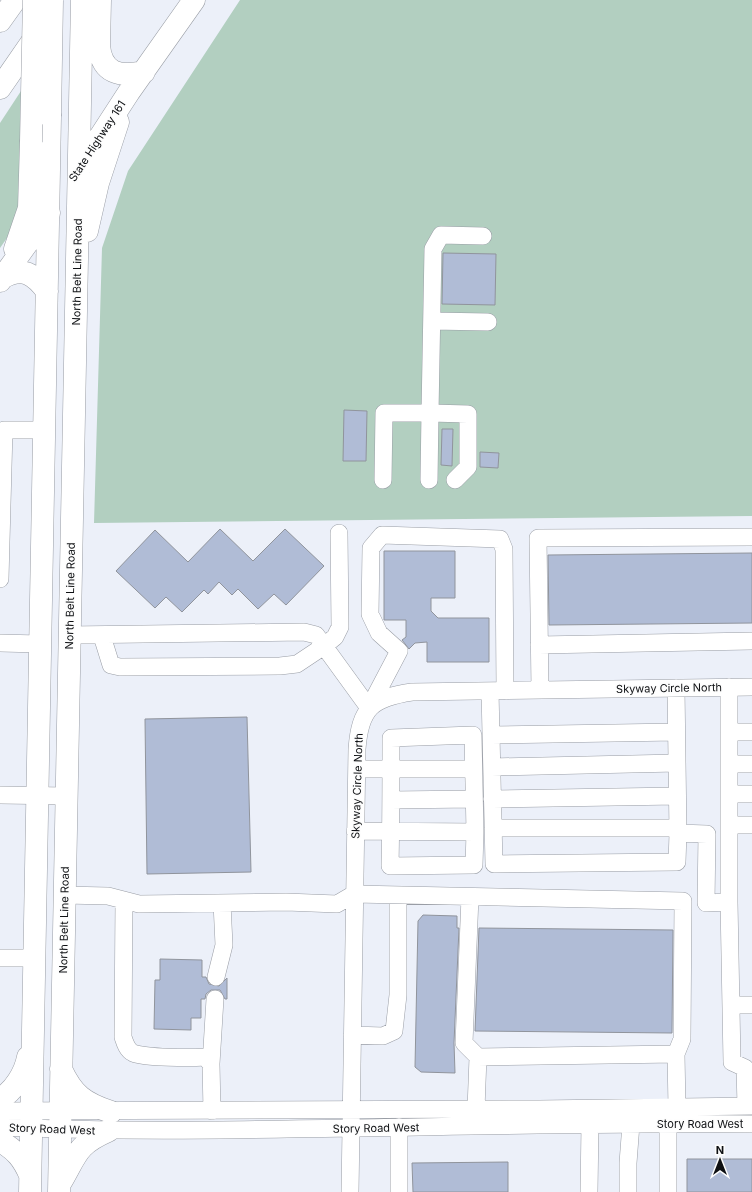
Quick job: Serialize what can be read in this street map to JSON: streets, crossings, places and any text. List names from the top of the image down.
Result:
{
  "streets": {
    "main road": ["State Highway 161", "North Belt Line Road"],
    "street": ["Skyway Circle North", "Story Road West"]
  },
  "crossings": [
    ["State Highway 161", "North Belt Line Road"],
    ["North Belt Line Road", "Story Road West"],
    ["Skyway Circle North", "Story Road West"]
  ],
  "north": "top"
}
